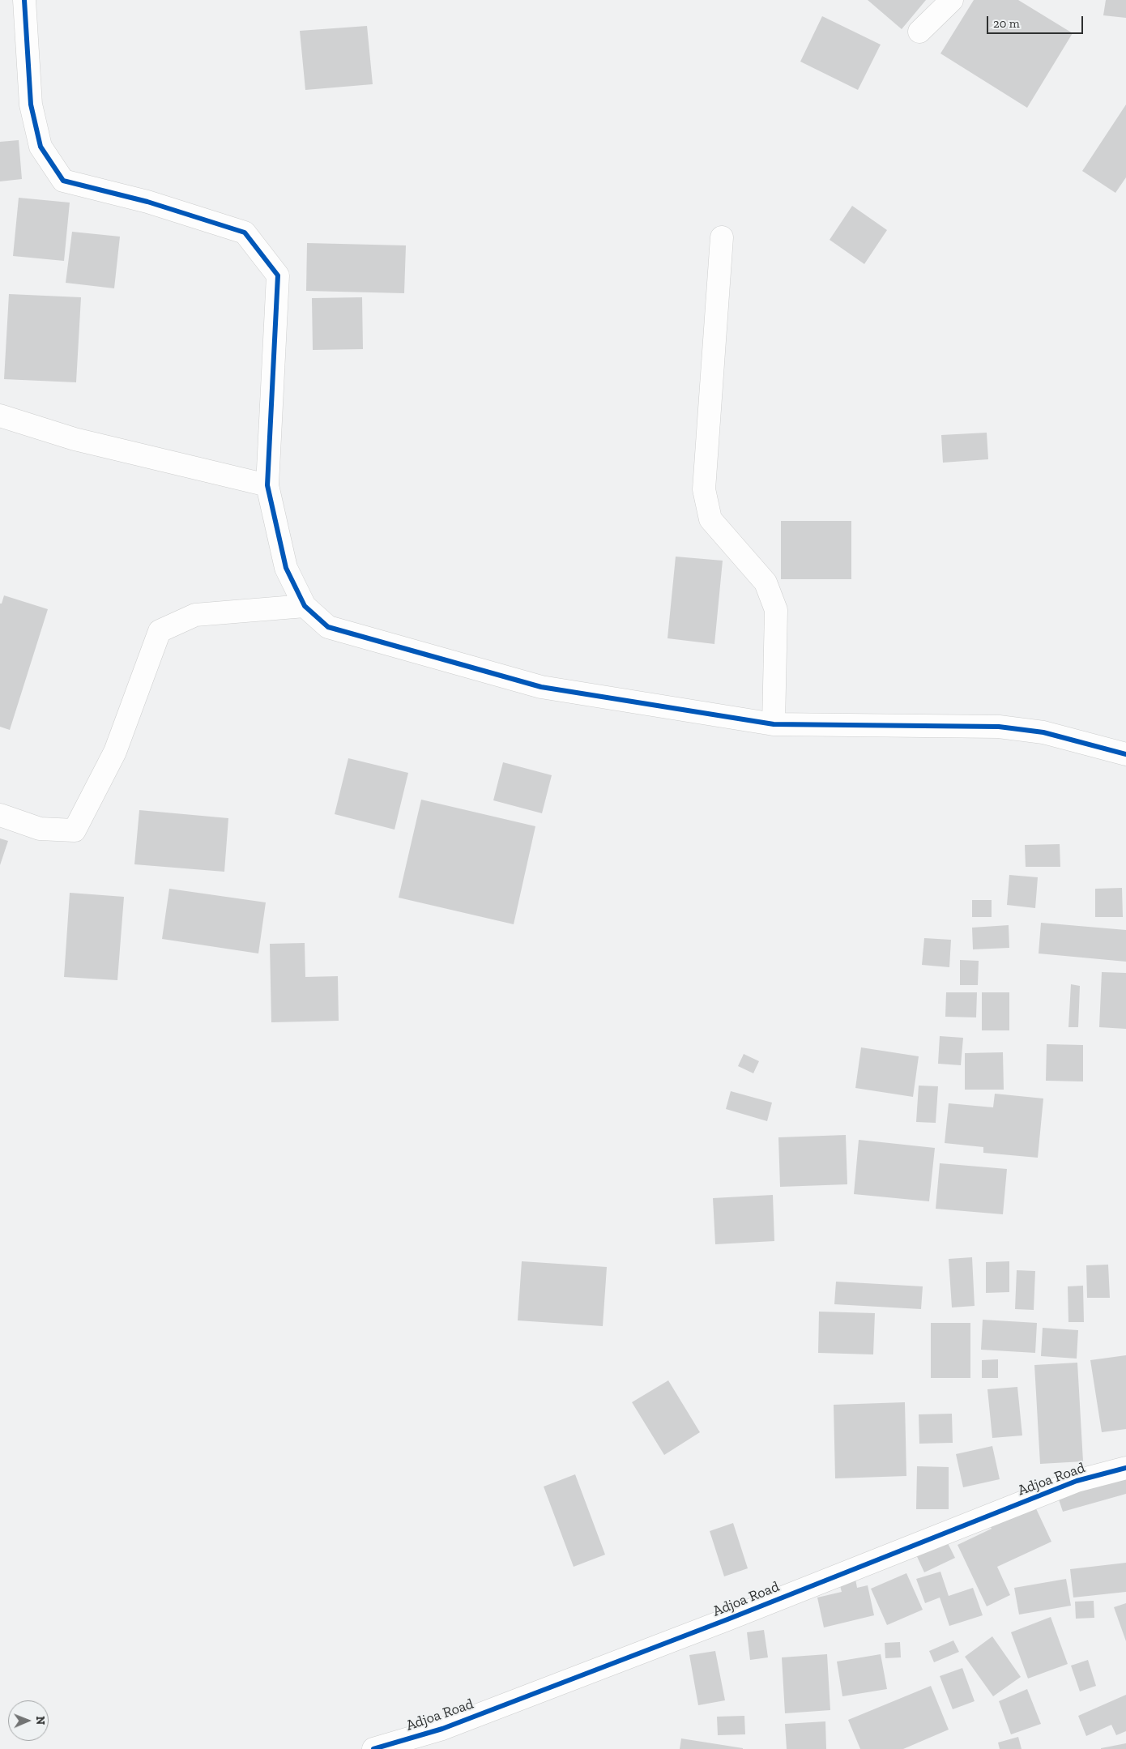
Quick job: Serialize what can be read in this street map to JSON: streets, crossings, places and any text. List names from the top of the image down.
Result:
{
  "streets": {
    "street": ["Adjoa Road"]
  },
  "scale_bar": "20 m",
  "north": "right"
}
